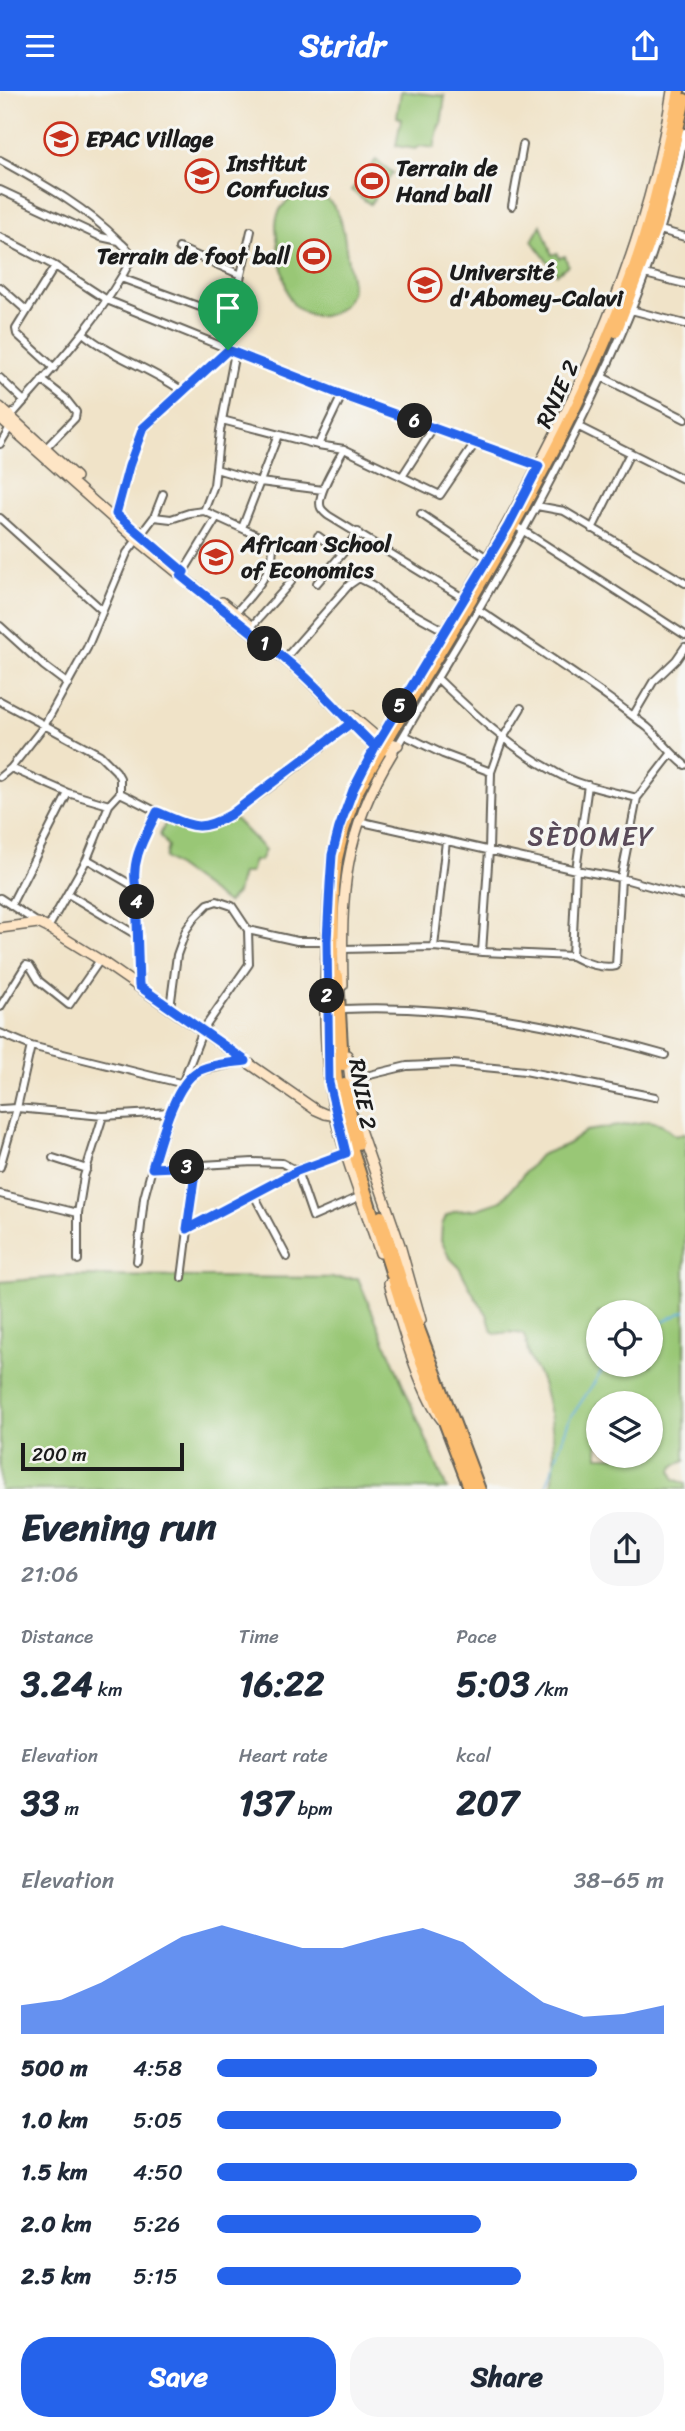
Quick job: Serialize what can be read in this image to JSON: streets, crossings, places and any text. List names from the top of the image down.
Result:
{
  "streets": {
    "highway": ["RNIE 2"]
  },
  "districts": ["SÈDOMEY"],
  "places": {
    "school or university": [
      "EPAC Village",
      "Institut Confucius",
      "Université d'Abomey-Calavi",
      "African School of Economics"
    ],
    "sports": ["Terrain de Hand ball", "Terrain de foot ball"]
  },
  "scale_bar": "200 m",
  "page": {
    "header": "Stridr",
    "pins": [
      "6",
      "1",
      "5",
      "4",
      "2",
      "3"
    ],
    "scale": "200 m",
    "heading": ["Evening run", "21:06"],
    "stats": [
      ["Distance", "3.24 km"],
      ["Time", "16:22"],
      ["Pace", "5:03 /km"],
      ["Elevation", "33 m"],
      ["Heart rate", "137 bpm"],
      ["kcal", "207"]
    ],
    "chart": ["Elevation", "38–65 m"],
    "list": [
      {
        "name": "500 m",
        "note": "4:58"
      },
      {
        "name": "1.0 km",
        "note": "5:05"
      },
      {
        "name": "1.5 km",
        "note": "4:50"
      },
      {
        "name": "2.0 km",
        "note": "5:26"
      },
      {
        "name": "2.5 km",
        "note": "5:15"
      }
    ],
    "buttons": ["Save", "Share"]
  }
}
